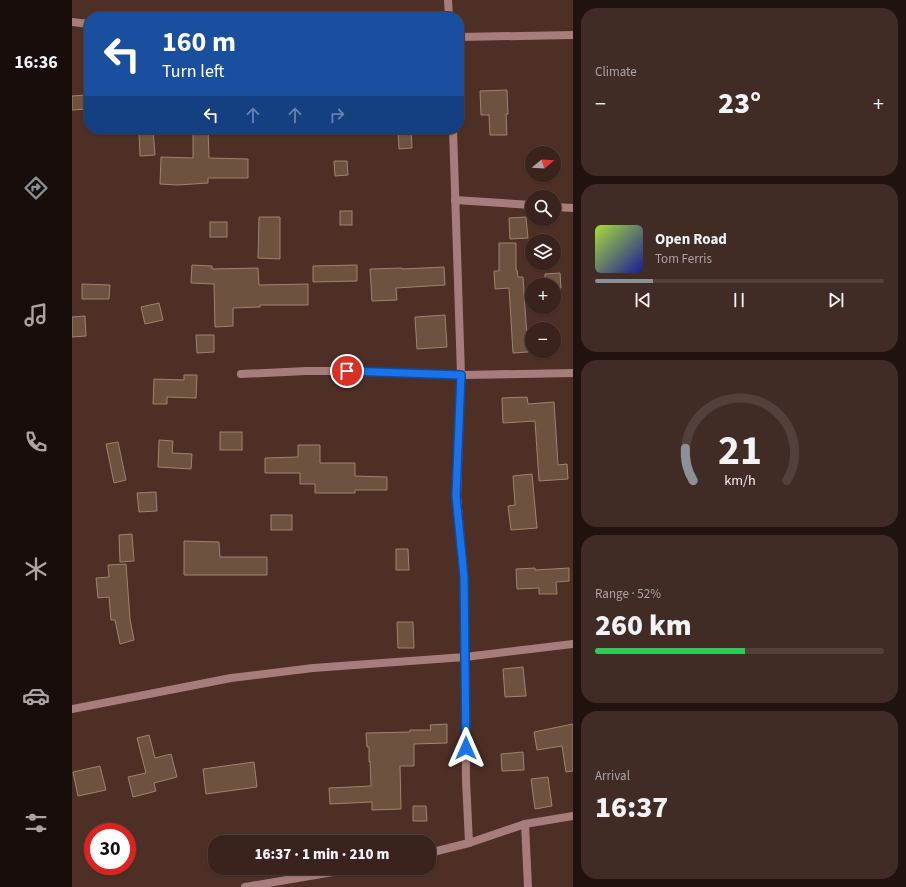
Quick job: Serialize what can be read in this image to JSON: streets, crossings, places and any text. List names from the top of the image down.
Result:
{
  "north": "right",
  "page": {
    "tabs": "16:36",
    "tile": [
      "Climate",
      ["Range · 52%", "260 km"],
      ["Arrival", "16:37"]
    ],
    "turn": ["160 m", "Turn left"],
    "heat": ["−", "23°", "+"],
    "map_buttons": ["+", "−"],
    "song": ["Open Road", "Tom Ferris"],
    "limit": "30",
    "trip": "16:37 · 1 min · 210 m",
    "gauge": ["21", "km/h"]
  }
}
